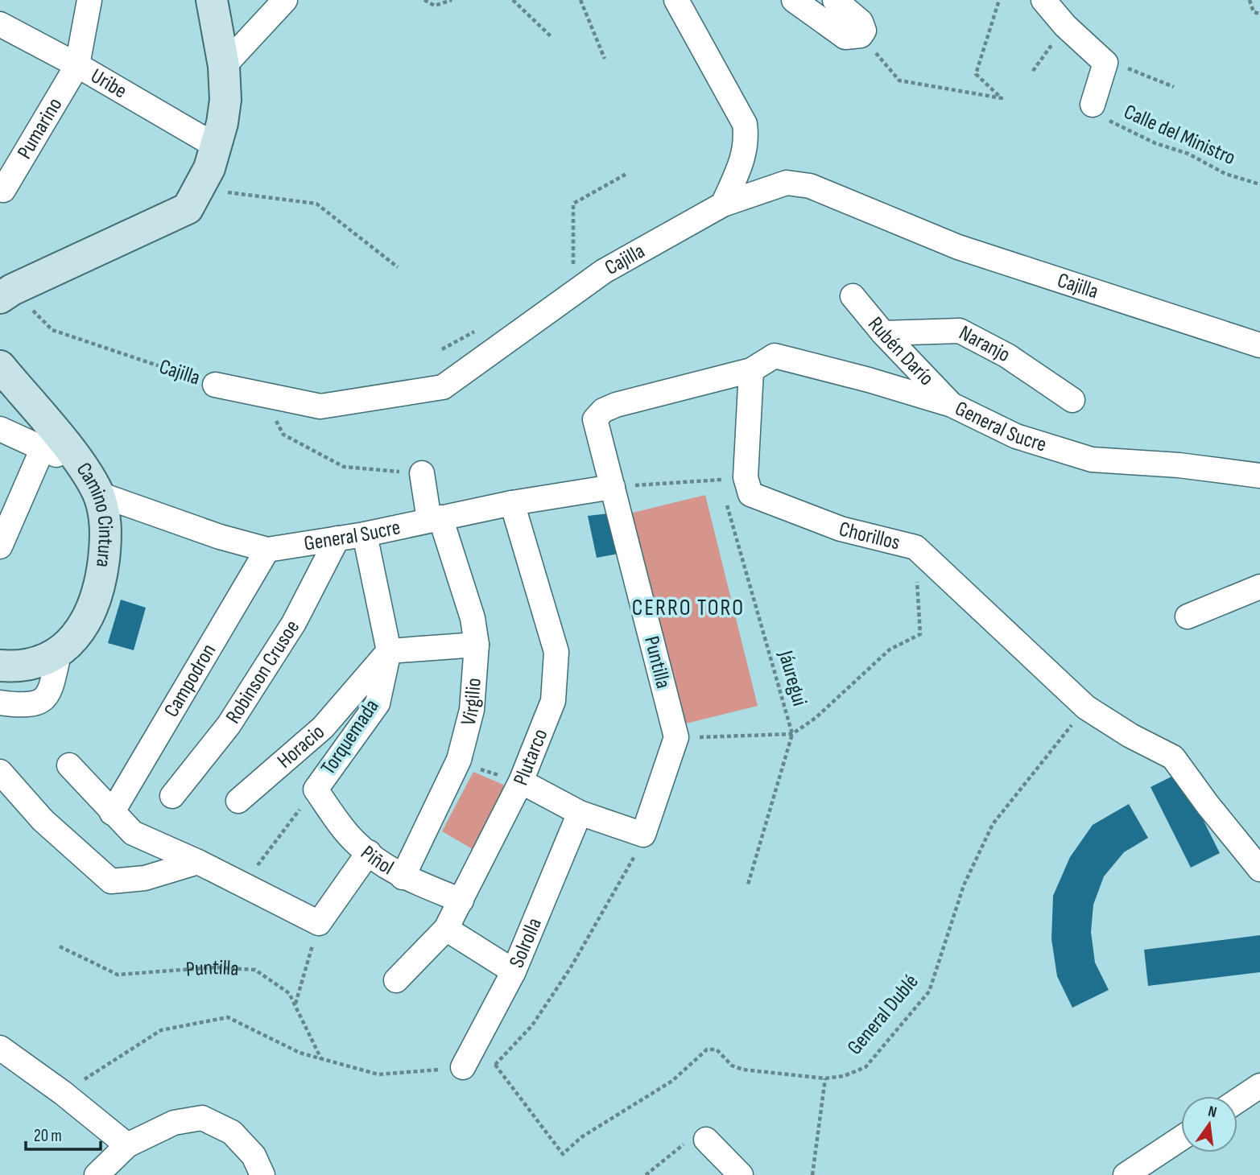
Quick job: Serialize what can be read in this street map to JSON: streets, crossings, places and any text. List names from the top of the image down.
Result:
{
  "streets": {
    "main road": ["Camino Cintura"],
    "street": [
      "Uribe",
      "Pumarino",
      "Cajilla",
      "Naranjo",
      "Rubén Darío",
      "General Sucre",
      "Chorillos",
      "Puntilla",
      "Robinson Crusoe",
      "Campodron",
      "Virgilio",
      "Torquemada",
      "Horacio",
      "Plutarco",
      "Piñol",
      "Solrolla"
    ],
    "path": ["Calle del Ministro", "Jáuregui", "General Dublé"]
  },
  "crossings": [
    ["Uribe", "Pumarino"],
    ["Naranjo", "Rubén Darío"],
    ["Rubén Darío", "General Sucre"],
    ["General Sucre", "Camino Cintura"],
    ["General Sucre", "Puntilla"],
    ["General Sucre", "Robinson Crusoe"],
    ["General Sucre", "Campodron"],
    ["General Sucre", "Virgilio"],
    ["General Sucre", "Torquemada"],
    ["General Sucre", "Plutarco"],
    ["Chorillos", "General Dublé"],
    ["Virgilio", "Piñol"],
    ["Torquemada", "Horacio"],
    ["Torquemada", "Piñol"],
    ["Plutarco", "Piñol"]
  ],
  "districts": ["CERRO TORO"],
  "scale_bar": "20 m",
  "north": "top"
}
